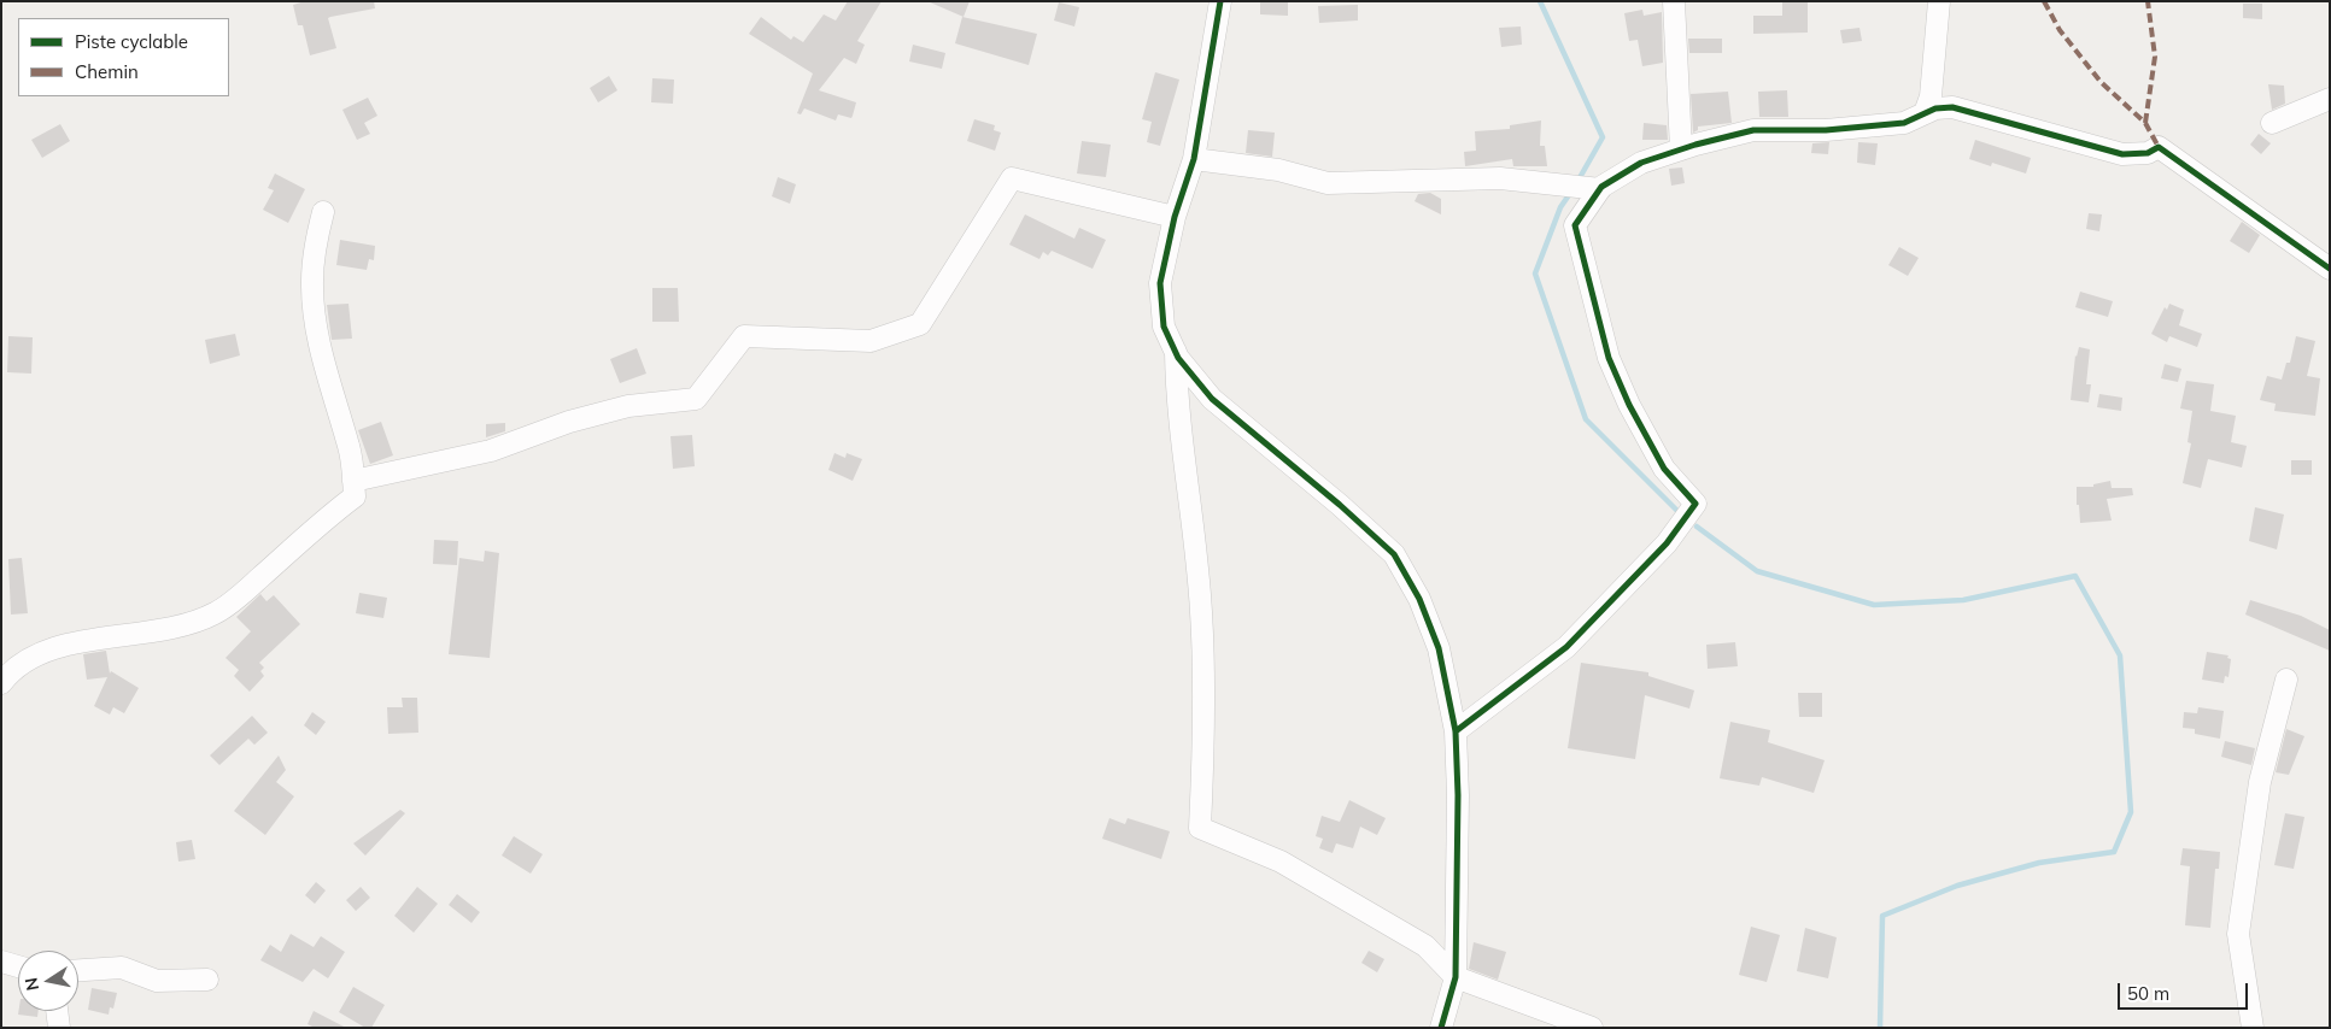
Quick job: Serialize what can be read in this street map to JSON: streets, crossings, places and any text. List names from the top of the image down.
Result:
{
  "legend": ["Piste cyclable", "Chemin"],
  "scale_bar": "50 m",
  "north": "left"
}
